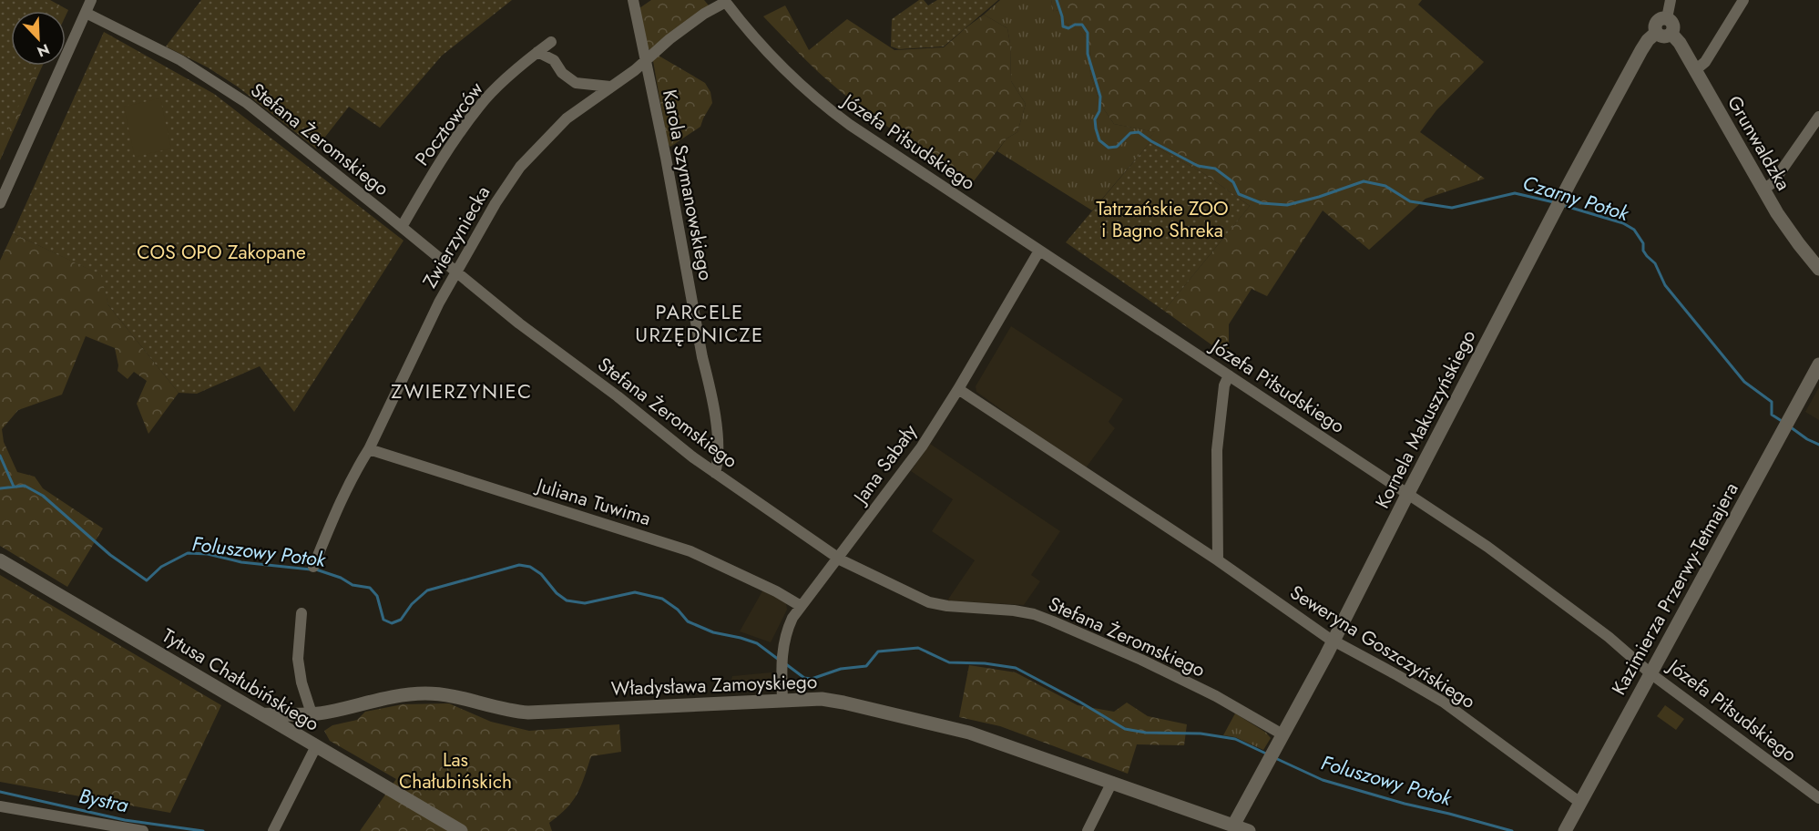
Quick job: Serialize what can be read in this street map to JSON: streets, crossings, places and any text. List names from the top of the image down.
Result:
{
  "streets": {
    "street": [
      "Pocztowców",
      "Stefana Żeromskiego",
      "Józefa Piłsudskiego",
      "Grunwaldzka",
      "Karola Szymanowskiego",
      "Zwierzyniecka",
      "Kornela Makuszyńskiego",
      "Jana Sabały",
      "Juliana Tuwima",
      "Kazimierza Przerwy-Tetmajera",
      "Seweryna Goszczyńskiego",
      "Tytusa Chałubińskiego",
      "Władysława Zamoyskiego"
    ]
  },
  "crossings": [
    ["Pocztowców", "Stefana Żeromskiego"],
    ["Stefana Żeromskiego", "Karola Szymanowskiego"],
    ["Stefana Żeromskiego", "Zwierzyniecka"],
    ["Stefana Żeromskiego", "Kornela Makuszyńskiego"],
    ["Stefana Żeromskiego", "Jana Sabały"],
    ["Józefa Piłsudskiego", "Zwierzyniecka"],
    ["Józefa Piłsudskiego", "Kornela Makuszyńskiego"],
    ["Józefa Piłsudskiego", "Jana Sabały"],
    ["Józefa Piłsudskiego", "Kazimierza Przerwy-Tetmajera"],
    ["Grunwaldzka", "Kornela Makuszyńskiego"],
    ["Karola Szymanowskiego", "Zwierzyniecka"],
    ["Zwierzyniecka", "Juliana Tuwima"],
    ["Kornela Makuszyńskiego", "Seweryna Goszczyńskiego"],
    ["Kornela Makuszyńskiego", "Władysława Zamoyskiego"],
    ["Jana Sabały", "Juliana Tuwima"],
    ["Jana Sabały", "Seweryna Goszczyńskiego"],
    ["Jana Sabały", "Władysława Zamoyskiego"],
    ["Kazimierza Przerwy-Tetmajera", "Seweryna Goszczyńskiego"],
    ["Tytusa Chałubińskiego", "Władysława Zamoyskiego"]
  ],
  "districts": ["PARCELE URZĘDNICZE", "ZWIERZYNIEC"],
  "water": ["Czarny Potok", "Foluszowy Potok", "Bystra"],
  "parks": ["Tatrzańskie ZOO i Bagno Shreka", "COS OPO Zakopane", "Las Chałubińskich"],
  "north": "bottom right"
}
